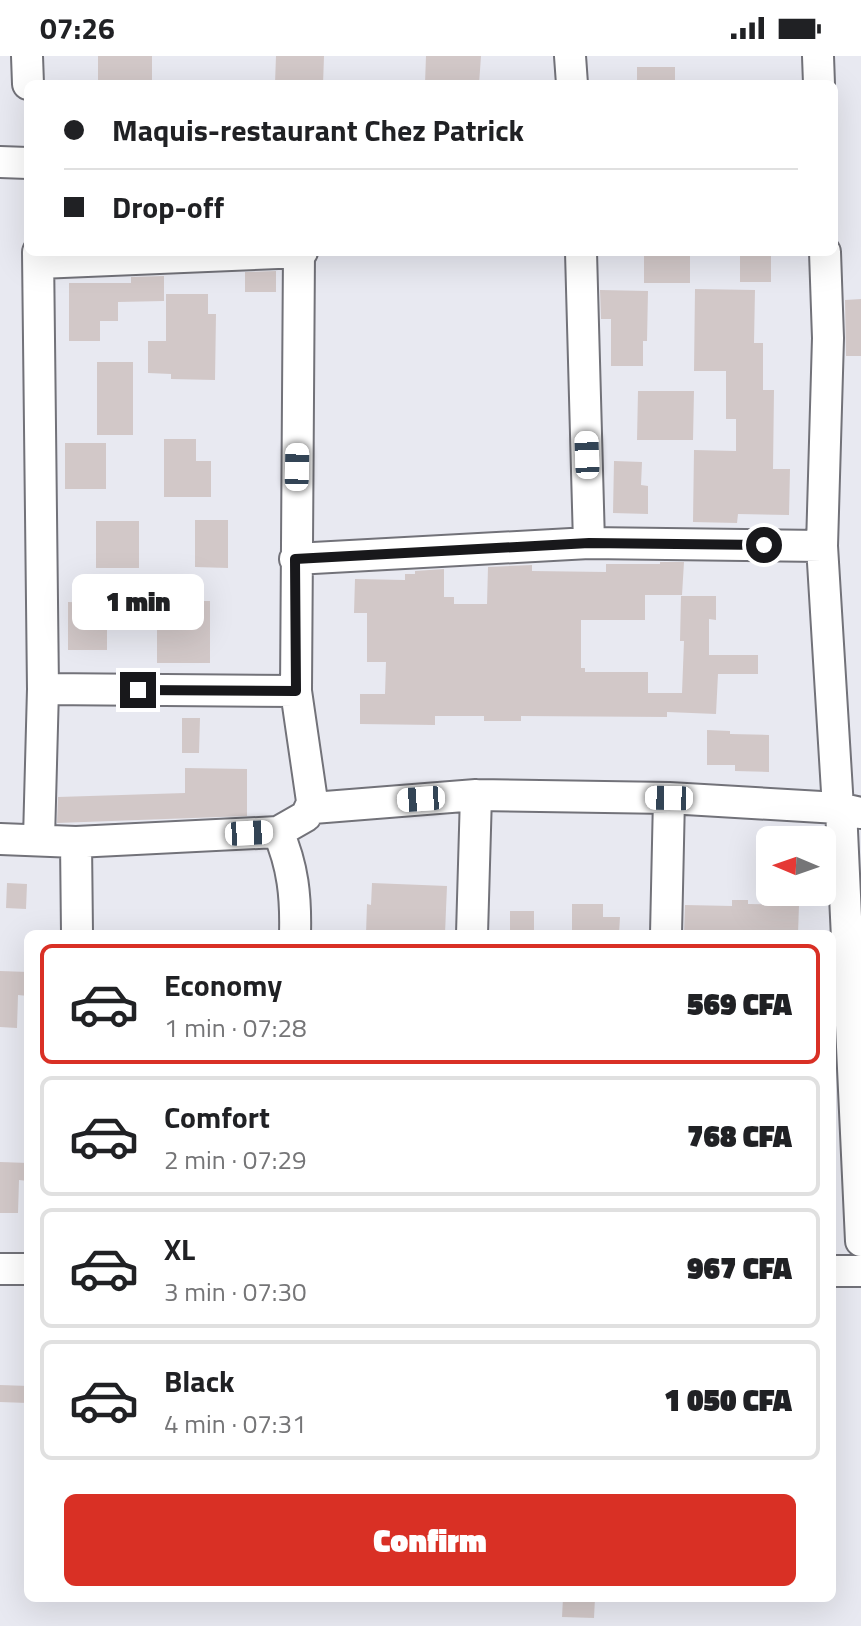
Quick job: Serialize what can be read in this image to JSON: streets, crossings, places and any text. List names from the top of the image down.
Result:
{
  "north": "left",
  "page": {
    "status": "07:26",
    "banner": ["Maquis-restaurant Chez Patrick", "Drop-off"],
    "bubble": "1 min",
    "list": [
      {
        "name": "Economy",
        "note": "1 min · 07:28",
        "value": "569 CFA"
      },
      {
        "name": "Comfort",
        "note": "2 min · 07:29",
        "value": "768 CFA"
      },
      {
        "name": "XL",
        "note": "3 min · 07:30",
        "value": "967 CFA"
      },
      {
        "name": "Black",
        "note": "4 min · 07:31",
        "value": "1 050 CFA"
      }
    ],
    "buttons": "Confirm"
  }
}
